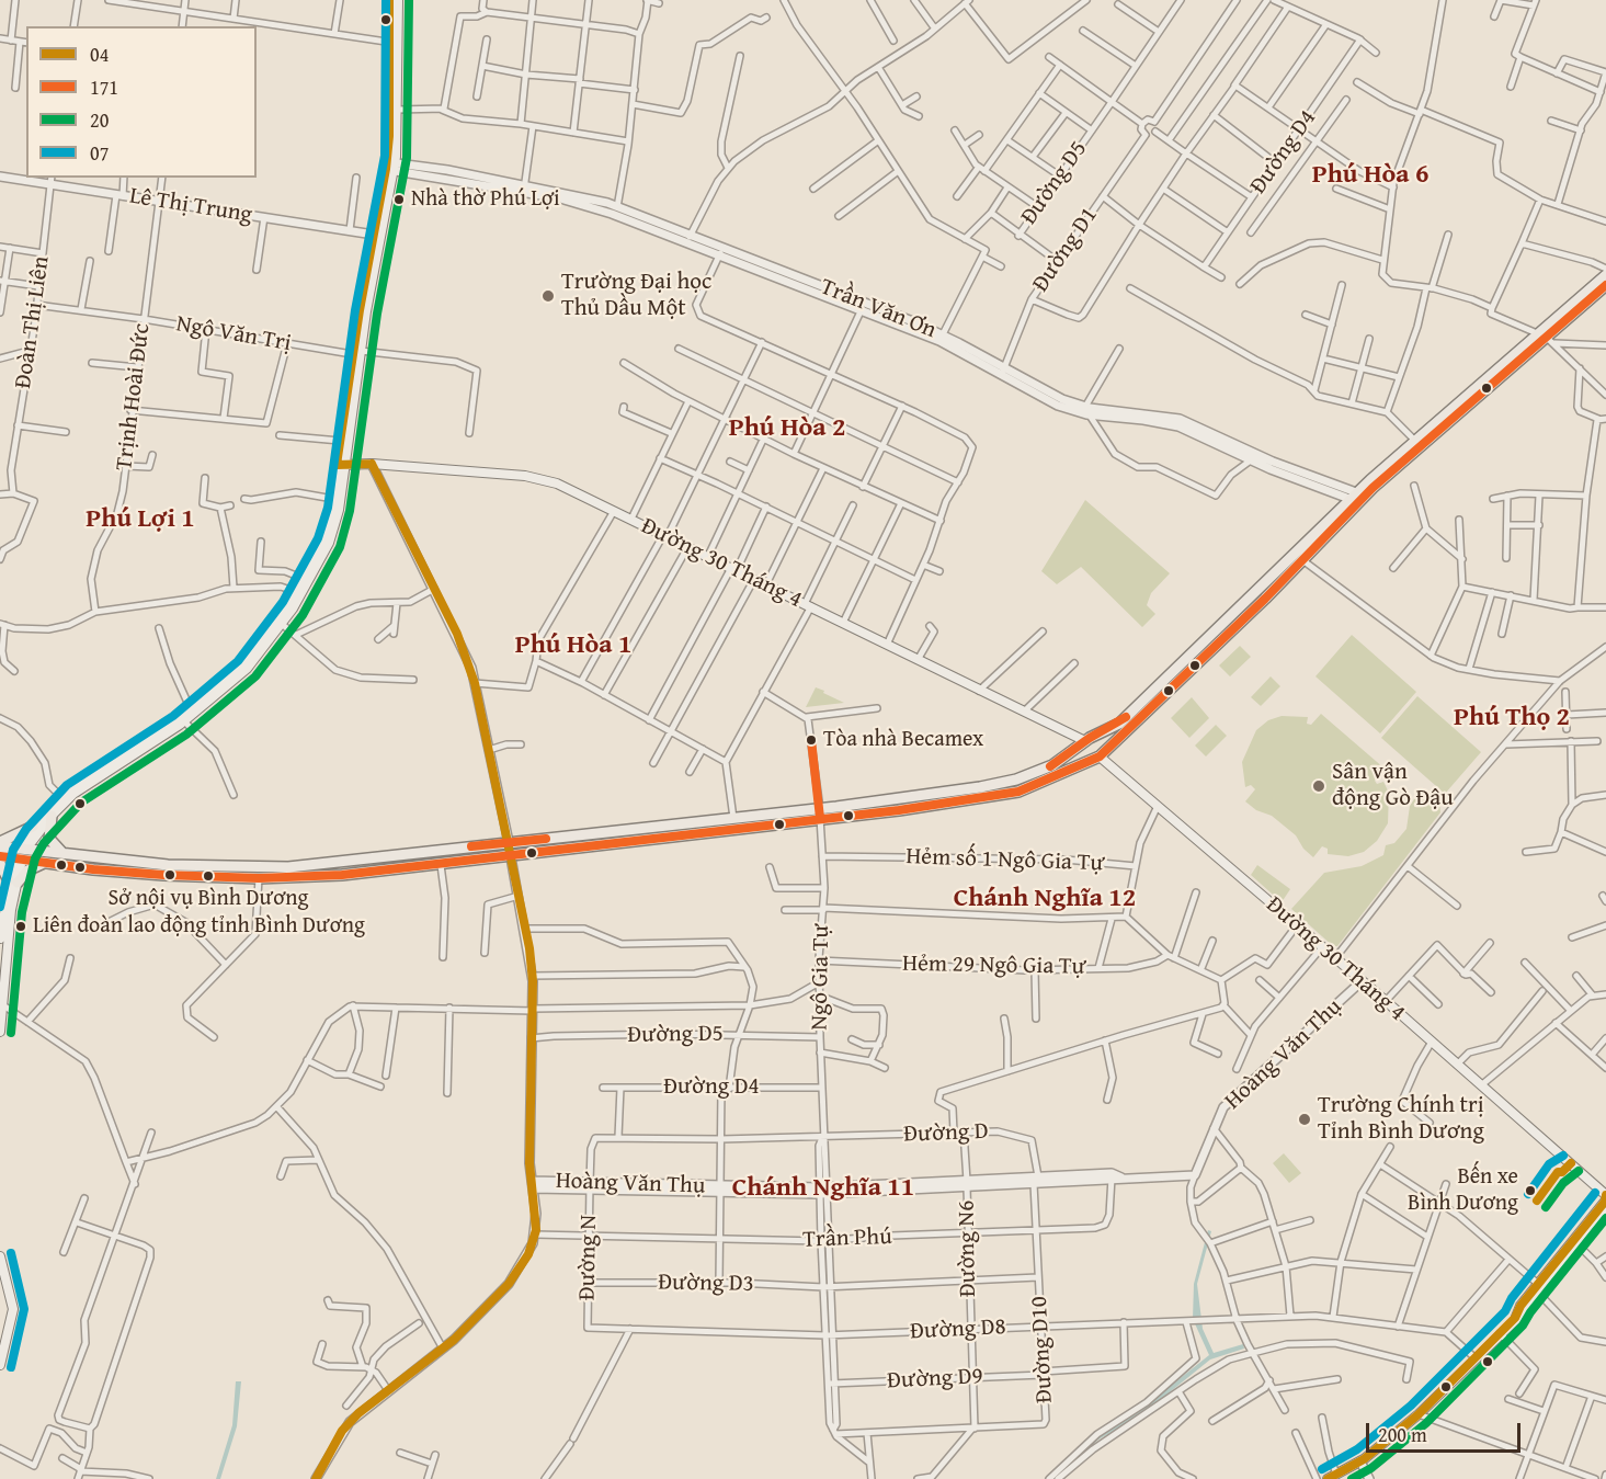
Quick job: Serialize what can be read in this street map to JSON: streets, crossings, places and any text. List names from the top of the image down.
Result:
{
  "streets": {
    "main road": ["Đường 30 Tháng 4"],
    "street": [
      "Đường D4",
      "Đường D5",
      "Lê Thị Trung",
      "Đường D1",
      "Trần Văn Ơn",
      "Đoàn Thị Liên",
      "Ngô Văn Trị",
      "Trịnh Hoài Đức",
      "Hẻm số 1 Ngô Gia Tự",
      "Hẻm 29 Ngô Gia Tự",
      "Ngô Gia Tự",
      "Hoàng Văn Thụ",
      "Đường D",
      "Trần Phú",
      "Đường N6",
      "Đường N",
      "Đường D3",
      "Đường D8",
      "Đường D10",
      "Đường D9"
    ]
  },
  "crossings": [
    ["Đường D4", "Ngô Gia Tự"],
    ["Đường D5", "Ngô Gia Tự"],
    ["Lê Thị Trung", "Đoàn Thị Liên"],
    ["Lê Thị Trung", "Trịnh Hoài Đức"],
    ["Đường D1", "Trần Văn Ơn"],
    ["Đoàn Thị Liên", "Ngô Văn Trị"],
    ["Ngô Văn Trị", "Trịnh Hoài Đức"],
    ["Đường 30 Tháng 4", "Hoàng Văn Thụ"],
    ["Hẻm số 1 Ngô Gia Tự", "Ngô Gia Tự"],
    ["Hẻm 29 Ngô Gia Tự", "Ngô Gia Tự"],
    ["Ngô Gia Tự", "Hoàng Văn Thụ"],
    ["Ngô Gia Tự", "Đường D"],
    ["Ngô Gia Tự", "Trần Phú"],
    ["Ngô Gia Tự", "Đường N"],
    ["Ngô Gia Tự", "Đường D3"],
    ["Ngô Gia Tự", "Đường D8"],
    ["Ngô Gia Tự", "Đường D10"],
    ["Ngô Gia Tự", "Đường D9"],
    ["Hoàng Văn Thụ", "Đường D"],
    ["Hoàng Văn Thụ", "Trần Phú"],
    ["Hoàng Văn Thụ", "Đường N6"],
    ["Hoàng Văn Thụ", "Đường N"],
    ["Hoàng Văn Thụ", "Đường D10"],
    ["Đường D", "Đường N6"],
    ["Đường D", "Đường N"],
    ["Đường D", "Đường D10"],
    ["Trần Phú", "Đường N6"],
    ["Trần Phú", "Đường N"],
    ["Trần Phú", "Đường D10"],
    ["Đường N6", "Đường D3"],
    ["Đường N6", "Đường D8"],
    ["Đường N6", "Đường D10"],
    ["Đường N6", "Đường D9"],
    ["Đường N", "Đường D3"],
    ["Đường N", "Đường D8"],
    ["Đường D3", "Đường D10"],
    ["Đường D8", "Đường D10"],
    ["Đường D8", "Đường D9"],
    ["Đường D10", "Đường D9"]
  ],
  "districts": [
    "Phú Hòa 6",
    "Phú Hòa 2",
    "Phú Lợi 1",
    "Phú Hòa 1",
    "Phú Thọ 2",
    "Chánh Nghĩa 12",
    "Chánh Nghĩa 11"
  ],
  "places": [
    "Nhà thờ Phú Lợi",
    "Trường Đại học Thủ Dầu Một",
    "Tòa nhà Becamex",
    "Sân vận động Gò Đậu",
    "Sở nội vụ Bình Dương",
    "Liên đoàn lao động tỉnh Bình Dương",
    "Trường Chính trị Tỉnh Bình Dương",
    "Bến xe Bình Dương"
  ],
  "lines": [
    "transit line 04",
    "transit line 20",
    "transit line 07",
    "transit line 171"
  ],
  "legend": [
    "04",
    "171",
    "20",
    "07"
  ],
  "scale_bar": "200 m"
}
